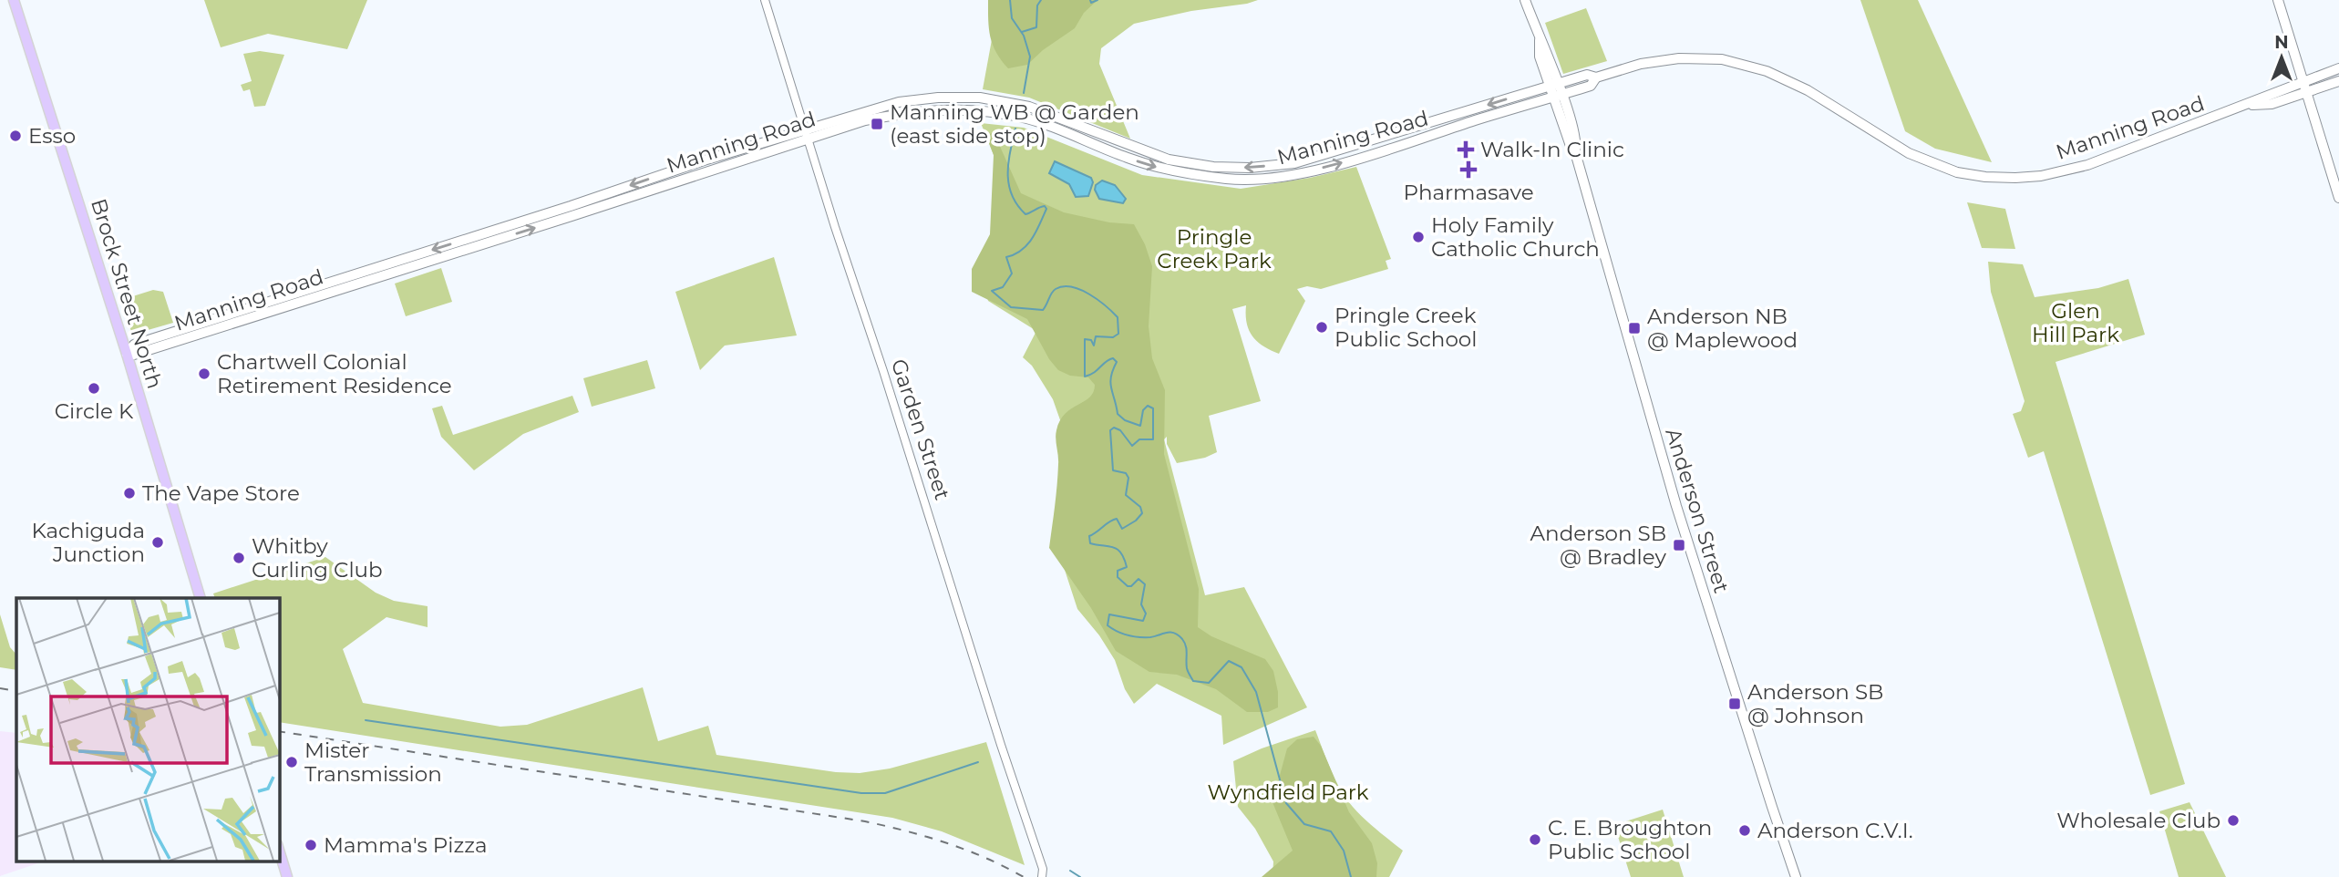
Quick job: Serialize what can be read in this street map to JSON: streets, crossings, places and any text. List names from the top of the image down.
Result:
{
  "streets": {
    "main road": ["Manning Road", "Brock Street North", "Anderson Street"],
    "street": ["Garden Street"]
  },
  "crossings": [
    ["Manning Road", "Brock Street North"],
    ["Manning Road", "Garden Street"],
    ["Manning Road", "Anderson Street"]
  ],
  "parks": ["Pringle Creek Park", "Glen Hill Park", "Wyndfield Park"],
  "places": {
    "transit": [
      "Manning WB @ Garden (east side stop)",
      "Anderson NB @ Maplewood",
      "Anderson SB @ Bradley",
      "Anderson SB @ Johnson"
    ],
    "other": [
      "Esso",
      "Holy Family Catholic Church",
      "Pringle Creek Public School",
      "Chartwell Colonial Retirement Residence",
      "Circle K",
      "The Vape Store",
      "Kachiguda Junction",
      "Whitby Curling Club",
      "Mister Transmission",
      "Wholesale Club",
      "Anderson C.V.I.",
      "C. E. Broughton Public School",
      "Mamma's Pizza"
    ],
    "health": ["Walk-In Clinic", "Pharmasave"]
  },
  "north": "top"
}
